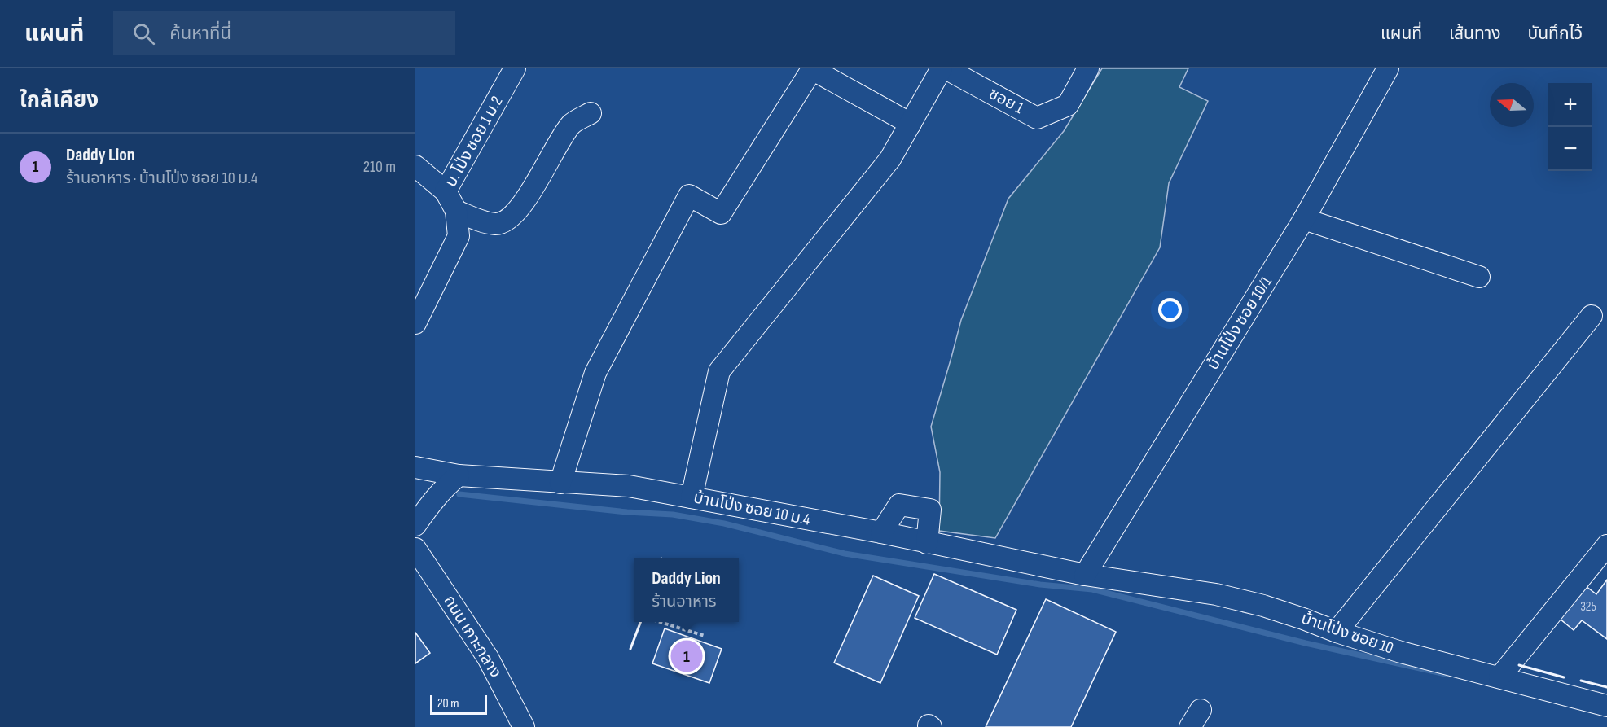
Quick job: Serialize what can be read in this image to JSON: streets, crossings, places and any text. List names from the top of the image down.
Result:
{
  "streets": {
    "street": [
      "ซอย 1",
      "บ. โป่ง ซอย 1 ม.2",
      "บ้านโป่ง ซอย 10/1",
      "บ้านโป่ง ซอย 10 ม.4",
      "บ้านโป่ง ซอย 10",
      "ถนน เกาะกลาง"
    ]
  },
  "crossings": [
    ["บ้านโป่ง ซอย 10/1", "บ้านโป่ง ซอย 10 ม.4"],
    ["บ้านโป่ง ซอย 10/1", "บ้านโป่ง ซอย 10"],
    ["บ้านโป่ง ซอย 10 ม.4", "บ้านโป่ง ซอย 10"]
  ],
  "house_numbers": ["325"],
  "scale_bar": "20 m",
  "north": "left",
  "page": {
    "header": "แผนที่",
    "search": "ค้นหาที่นี่",
    "nav": ["แผนที่", "เส้นทาง", "บันทึกไว้"],
    "heading": "ใกล้เคียง",
    "map_buttons": ["+", "−"],
    "list": [
      {
        "mark": "1",
        "name": "Daddy Lion",
        "note": "ร้านอาหาร · บ้านโป่ง ซอย 10 ม.4",
        "value": "210 m"
      }
    ],
    "popup": ["Daddy Lion", "ร้านอาหาร"],
    "pins": "1",
    "scale": "20 m"
  }
}
